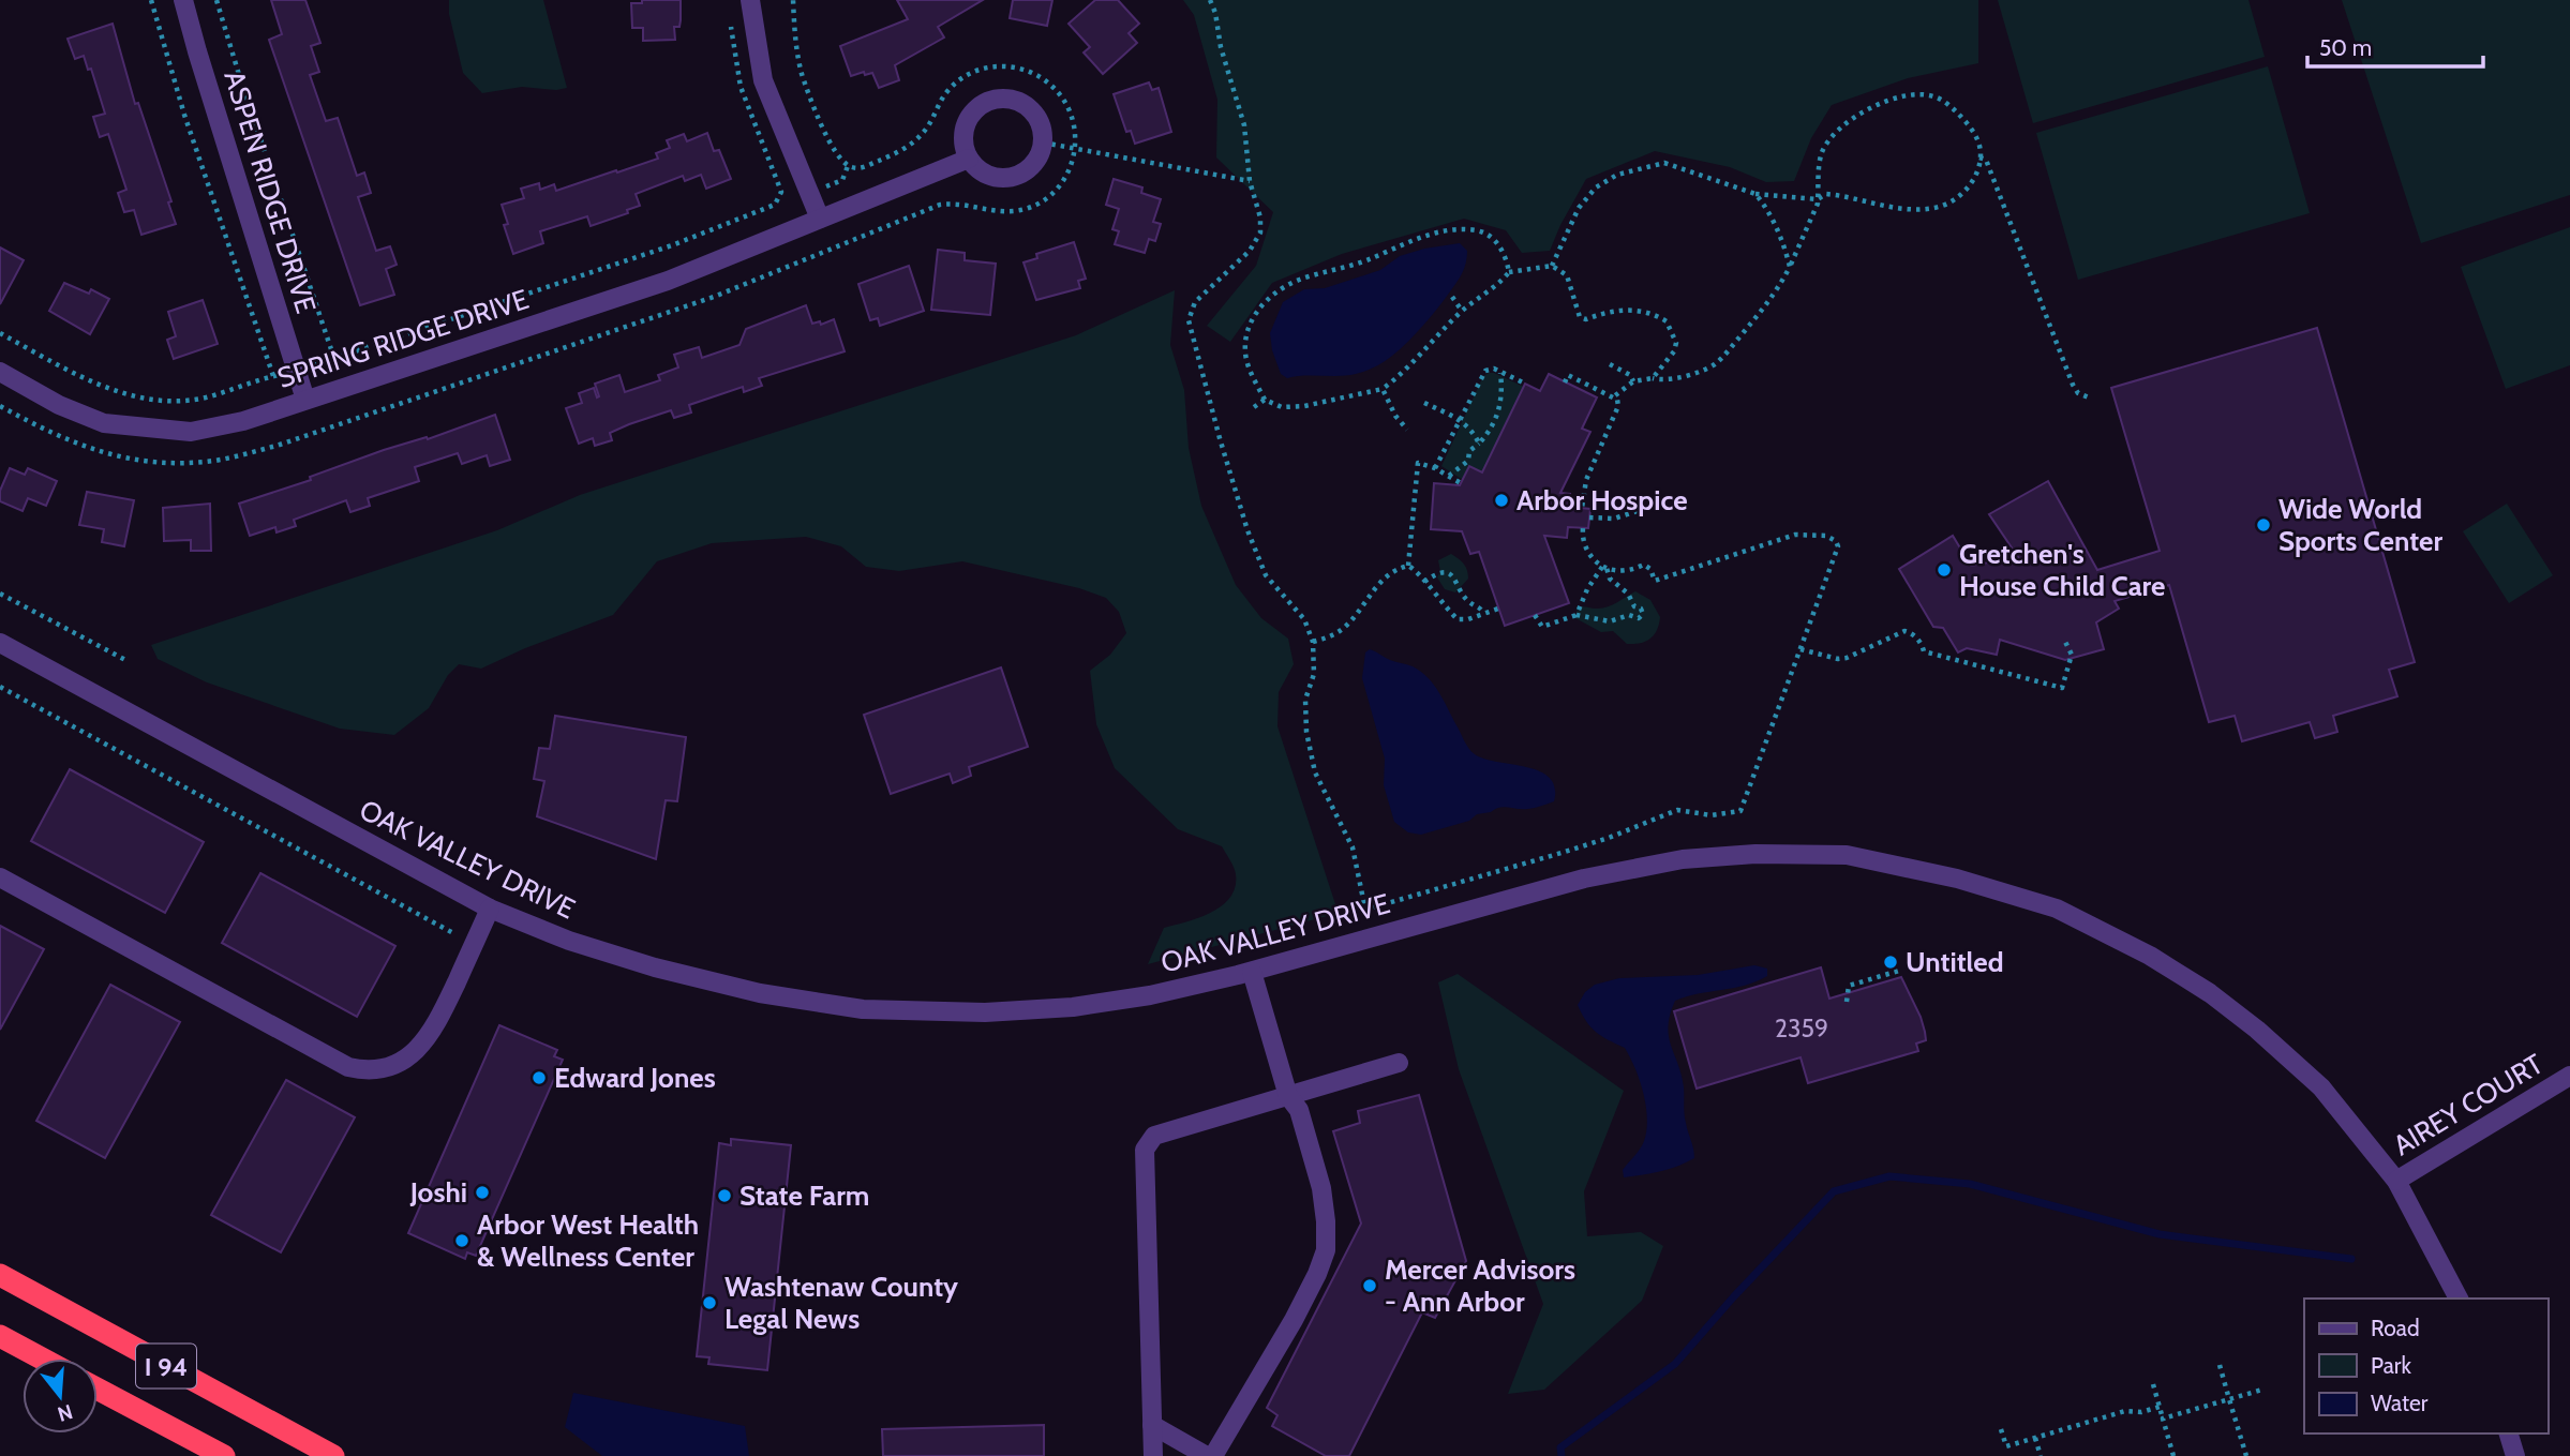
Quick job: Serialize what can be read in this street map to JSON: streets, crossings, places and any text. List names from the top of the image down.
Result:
{
  "streets": {
    "highway": ["I 94"],
    "street": [
      "ASPEN RIDGE DRIVE",
      "SPRING RIDGE DRIVE",
      "OAK VALLEY DRIVE",
      "AIREY COURT"
    ]
  },
  "crossings": [
    ["ASPEN RIDGE DRIVE", "SPRING RIDGE DRIVE"],
    ["OAK VALLEY DRIVE", "AIREY COURT"]
  ],
  "places": [
    "Arbor Hospice",
    "Wide World Sports Center",
    "Gretchen's House Child Care",
    "Untitled",
    "Edward Jones",
    "Joshi",
    "State Farm",
    "Arbor West Health & Wellness Center",
    "Mercer Advisors - Ann Arbor",
    "Washtenaw County Legal News"
  ],
  "house_numbers": ["2359"],
  "legend": ["Road", "Park", "Water"],
  "scale_bar": "50 m",
  "north": "bottom"
}
